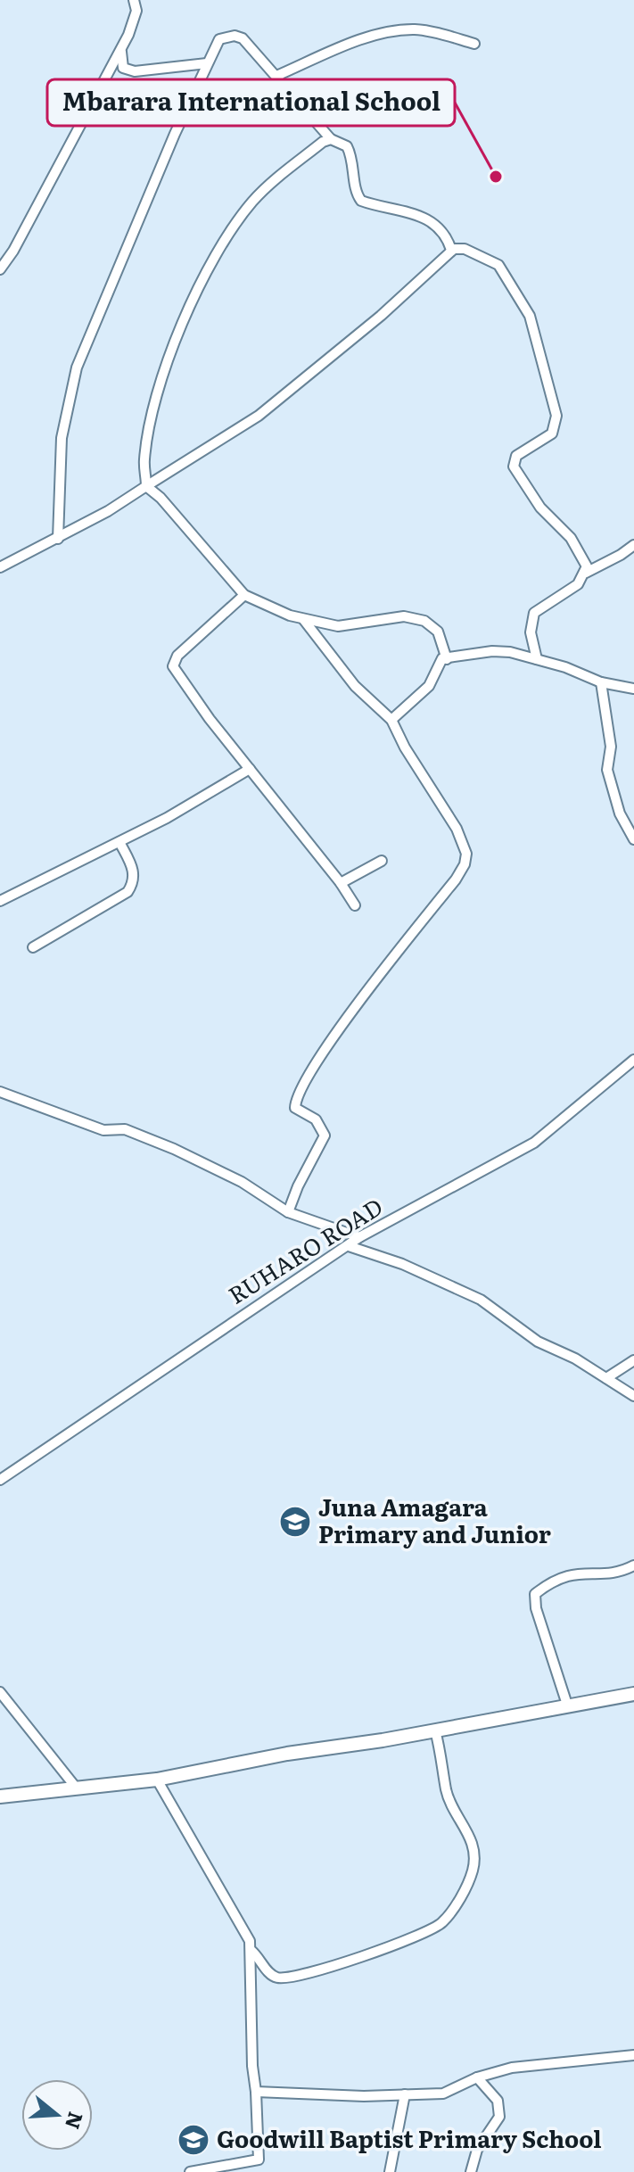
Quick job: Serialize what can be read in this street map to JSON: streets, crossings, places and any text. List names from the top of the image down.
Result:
{
  "streets": {
    "street": ["RUHARO ROAD"]
  },
  "places": {
    "other": ["Mbarara International School"],
    "school or university": ["Juna Amagara Primary and Junior", "Goodwill Baptist Primary School"]
  },
  "north": "right"
}
